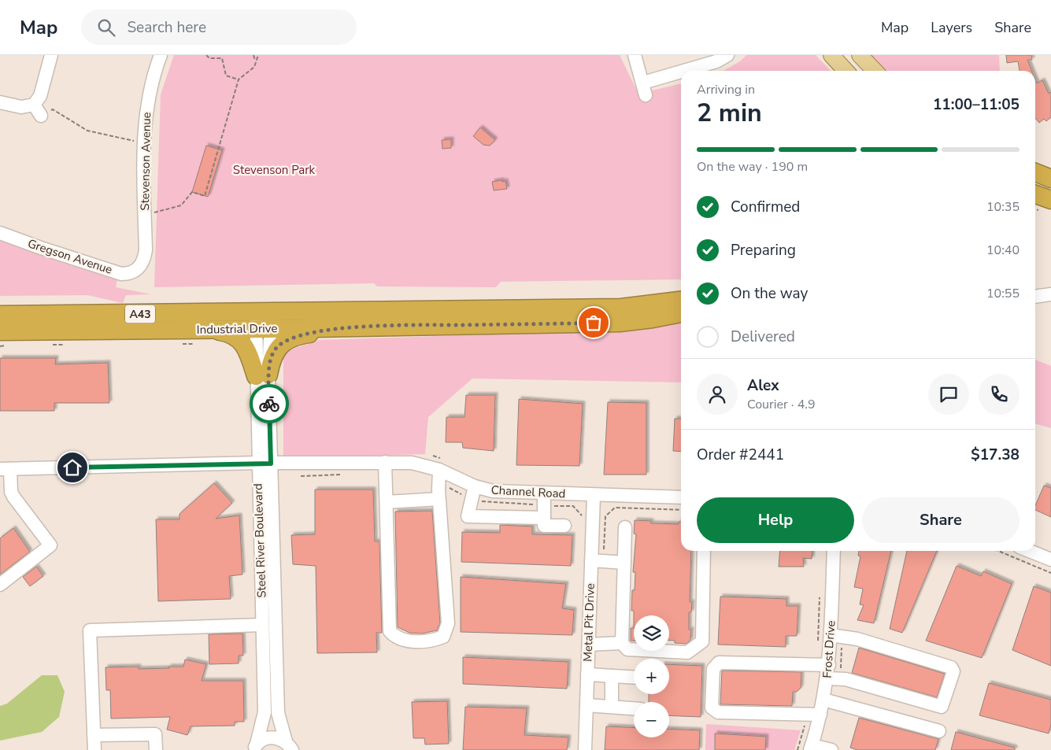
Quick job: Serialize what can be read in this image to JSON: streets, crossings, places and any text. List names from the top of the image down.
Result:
{
  "streets": {
    "highway": ["A43", "Industrial Drive"],
    "street": [
      "Stevenson Avenue",
      "Gregson Avenue",
      "Channel Road",
      "Steel River Boulevard",
      "Metal Pit Drive",
      "Frost Drive"
    ]
  },
  "crossings": [
    ["Stevenson Avenue", "Gregson Avenue"],
    ["Industrial Drive", "Steel River Boulevard"],
    ["Channel Road", "Steel River Boulevard"],
    ["Channel Road", "Metal Pit Drive"]
  ],
  "parks": ["Stevenson Park"],
  "page": {
    "header": "Map",
    "search": "Search here",
    "nav": ["Map", "Layers", "Share"],
    "heading": ["2 min", "Arriving in", "11:00–11:05"],
    "panel": [
      "Alex",
      "Courier · 4.9",
      "Order #2441",
      "$17.38"
    ],
    "bar": "On the way · 190 m",
    "list": [
      ["Confirmed", "10:35"],
      ["Preparing", "10:40"],
      ["On the way", "10:55"],
      "Delivered"
    ],
    "buttons": ["Help", "Share"],
    "map_buttons": ["+", "−"]
  }
}
